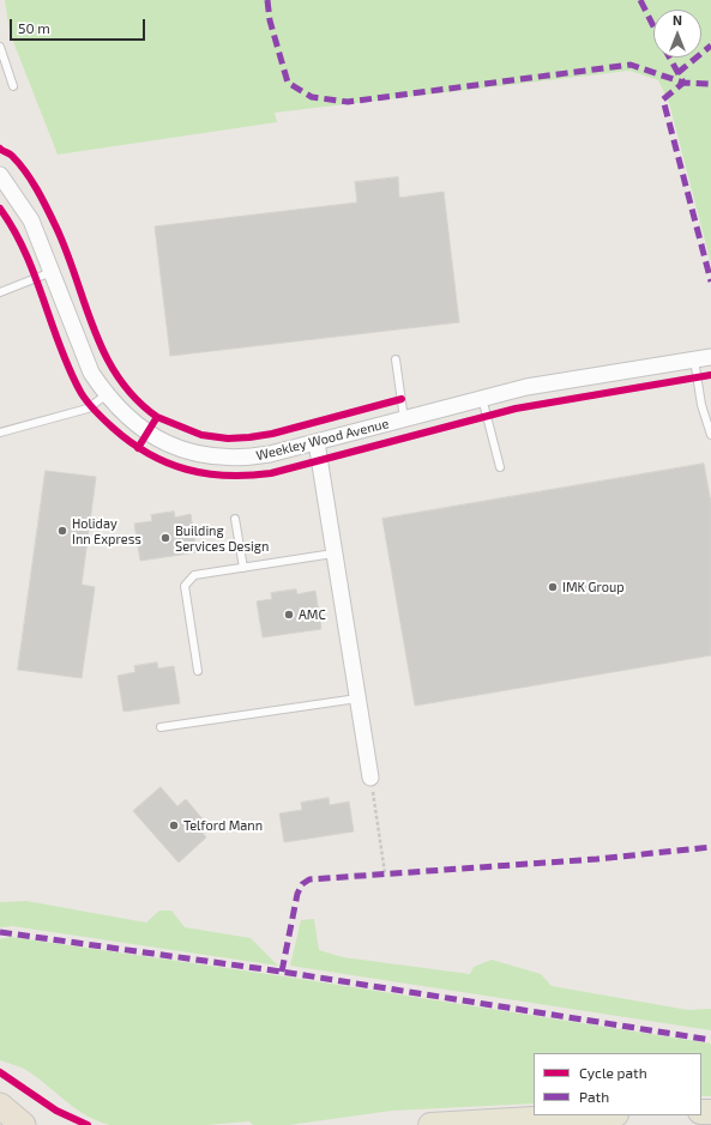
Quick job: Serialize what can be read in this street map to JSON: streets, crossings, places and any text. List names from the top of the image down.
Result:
{
  "streets": {
    "street": ["Weekley Wood Avenue"]
  },
  "places": [
    "Holiday Inn Express",
    "Building Services Design",
    "IMK Group",
    "AMC",
    "Telford Mann"
  ],
  "legend": ["Cycle path", "Path"],
  "scale_bar": "50 m",
  "north": "top"
}
